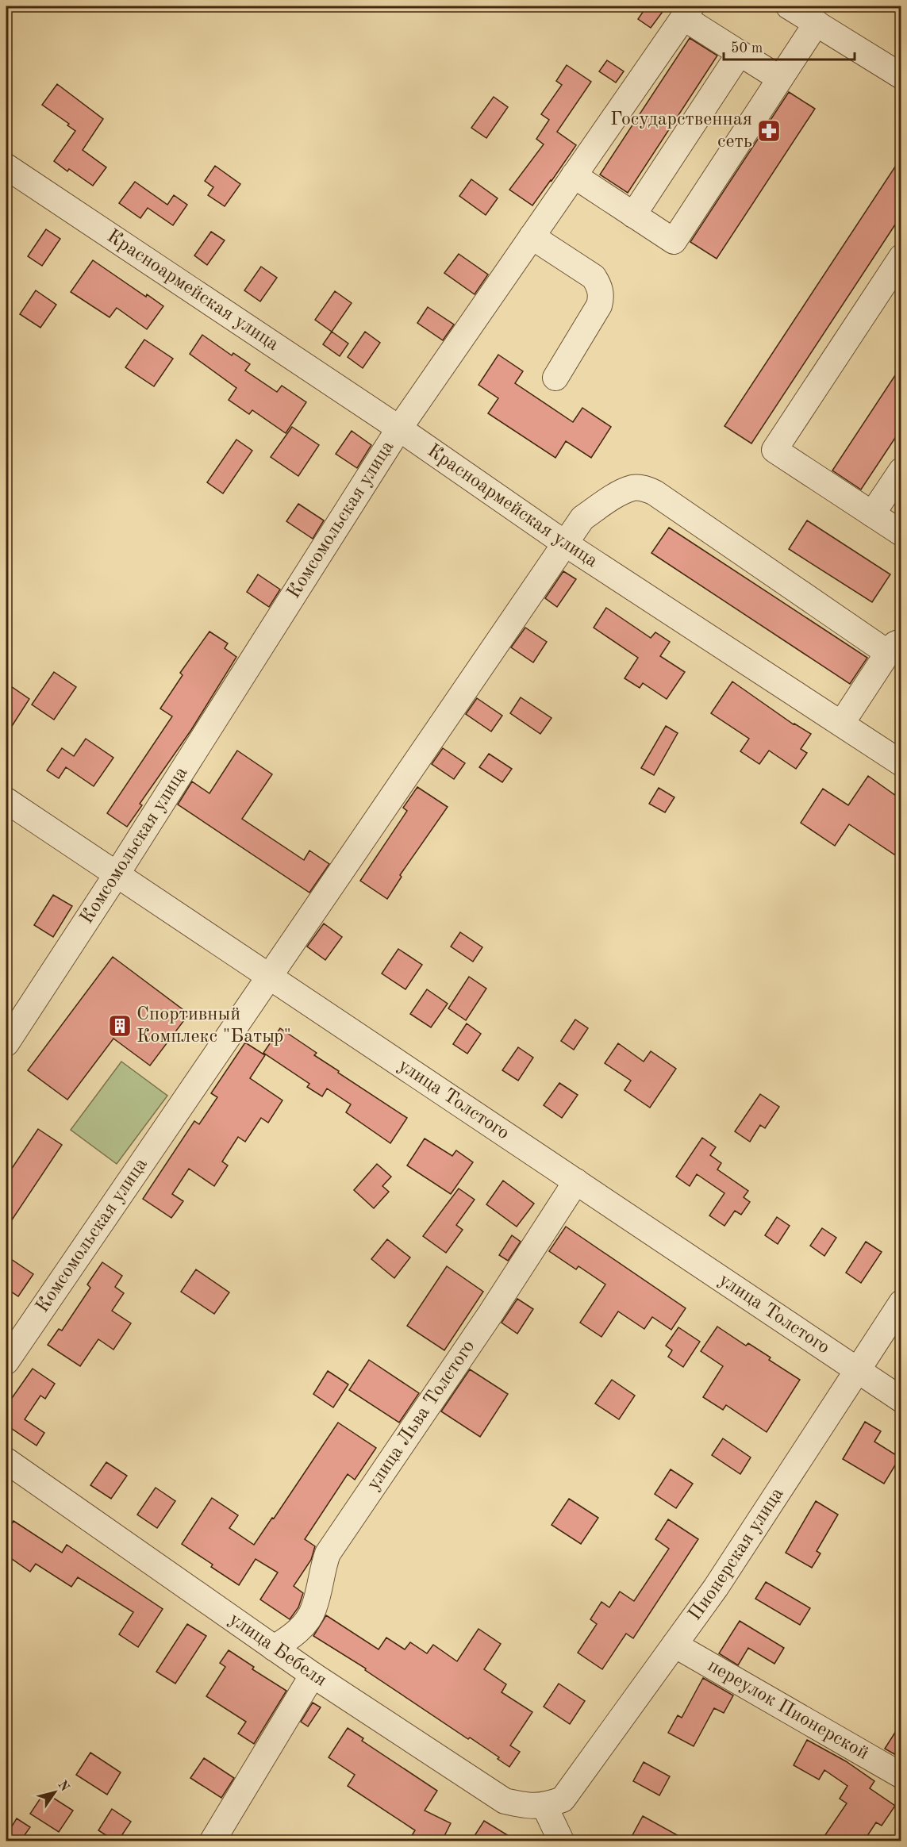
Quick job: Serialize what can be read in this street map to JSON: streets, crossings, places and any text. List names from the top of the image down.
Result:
{
  "streets": {
    "street": [
      "Красноармейская улица",
      "Комсомольская улица",
      "улица Толстого",
      "улица Льва Толстого",
      "Пионерская улица",
      "улица Бебеля",
      "переулок Пионерской"
    ]
  },
  "crossings": [
    ["Красноармейская улица", "Комсомольская улица"],
    ["Комсомольская улица", "улица Толстого"],
    ["улица Толстого", "улица Льва Толстого"],
    ["улица Толстого", "Пионерская улица"],
    ["улица Льва Толстого", "улица Бебеля"],
    ["Пионерская улица", "улица Бебеля"],
    ["Пионерская улица", "переулок Пионерской"]
  ],
  "places": {
    "pharmacy": ["Государственная сеть"],
    "building": ["Спортивный Комплекс \"Батыр\""]
  },
  "scale_bar": "50 m",
  "north": "top right"
}
